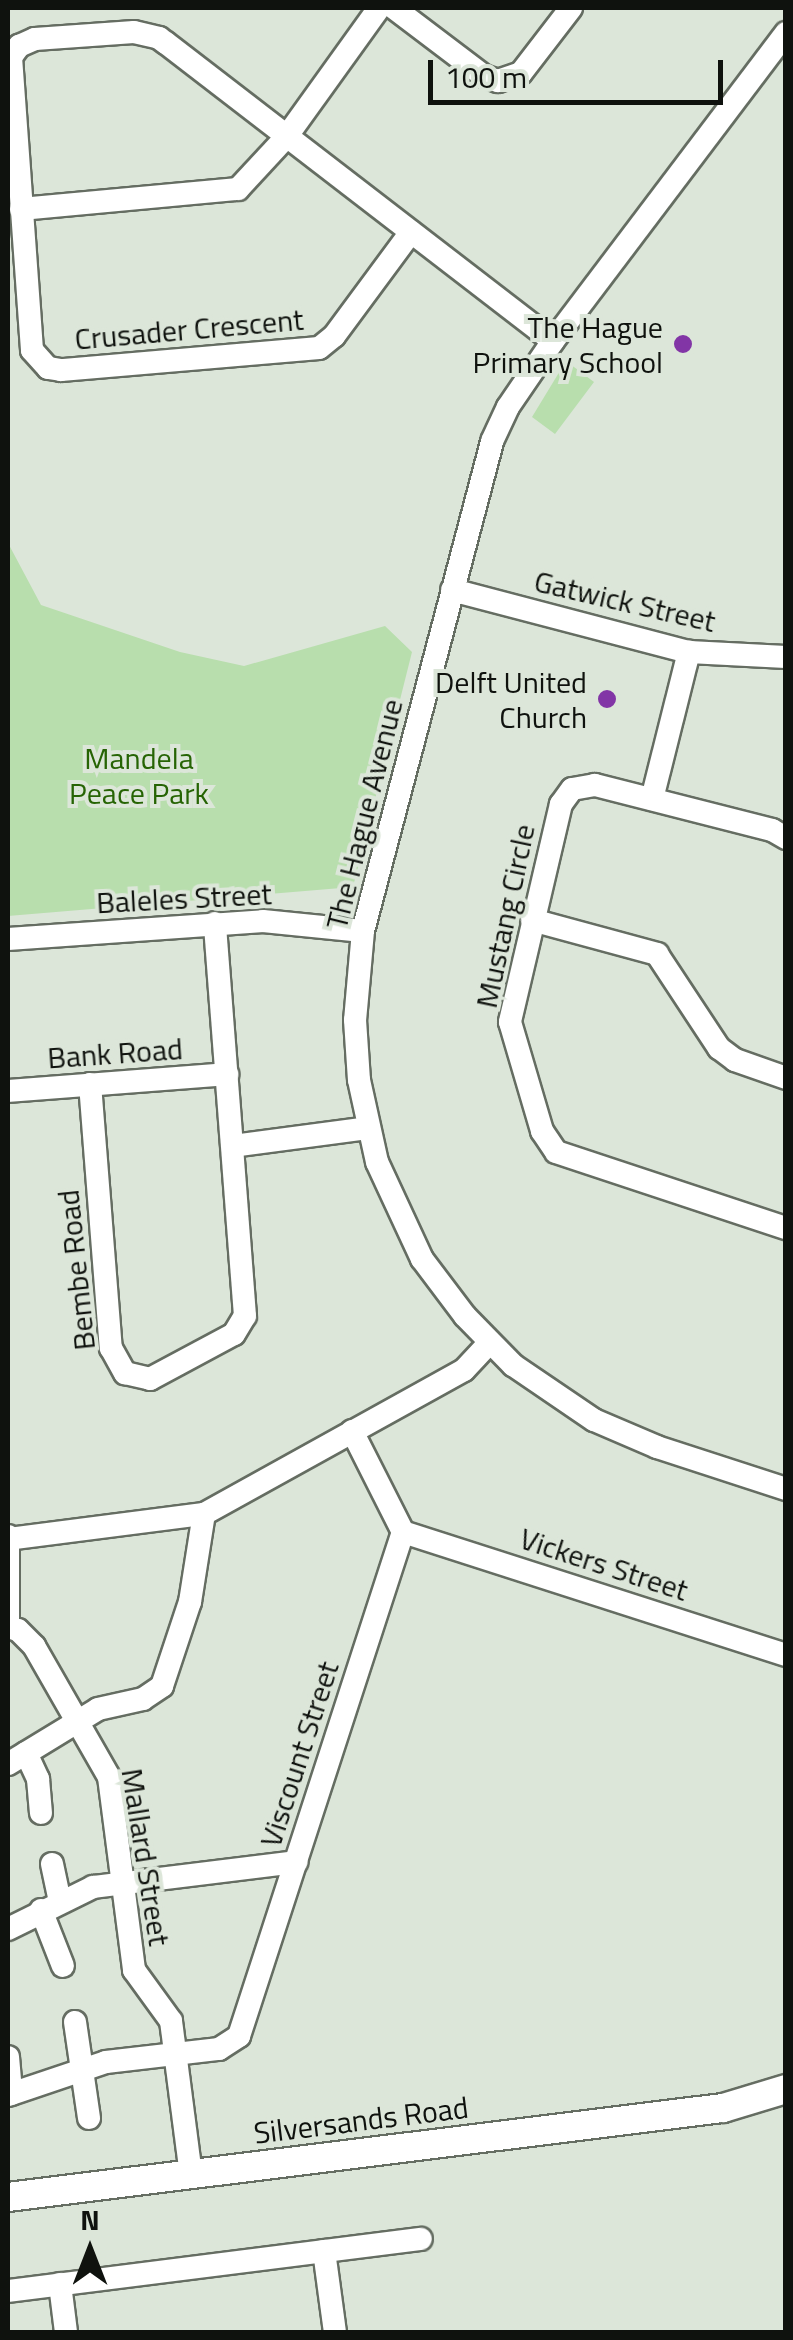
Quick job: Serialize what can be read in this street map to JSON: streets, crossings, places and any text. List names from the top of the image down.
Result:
{
  "streets": {
    "street": [
      "Crusader Crescent",
      "Gatwick Street",
      "The Hague Avenue",
      "Baleles Street",
      "Mustang Circle",
      "Bank Road",
      "Bembe Road",
      "Vickers Street",
      "Viscount Street",
      "Mallard Street",
      "Silversands Road"
    ]
  },
  "crossings": [
    ["Crusader Crescent", "The Hague Avenue"],
    ["Gatwick Street", "The Hague Avenue"],
    ["The Hague Avenue", "Baleles Street"],
    ["Bank Road", "Bembe Road"],
    ["Vickers Street", "Viscount Street"],
    ["Viscount Street", "Mallard Street"],
    ["Mallard Street", "Silversands Road"]
  ],
  "parks": ["Mandela Peace Park"],
  "places": ["The Hague Primary School", "Delft United Church"],
  "scale_bar": "100 m",
  "north": "top"
}
